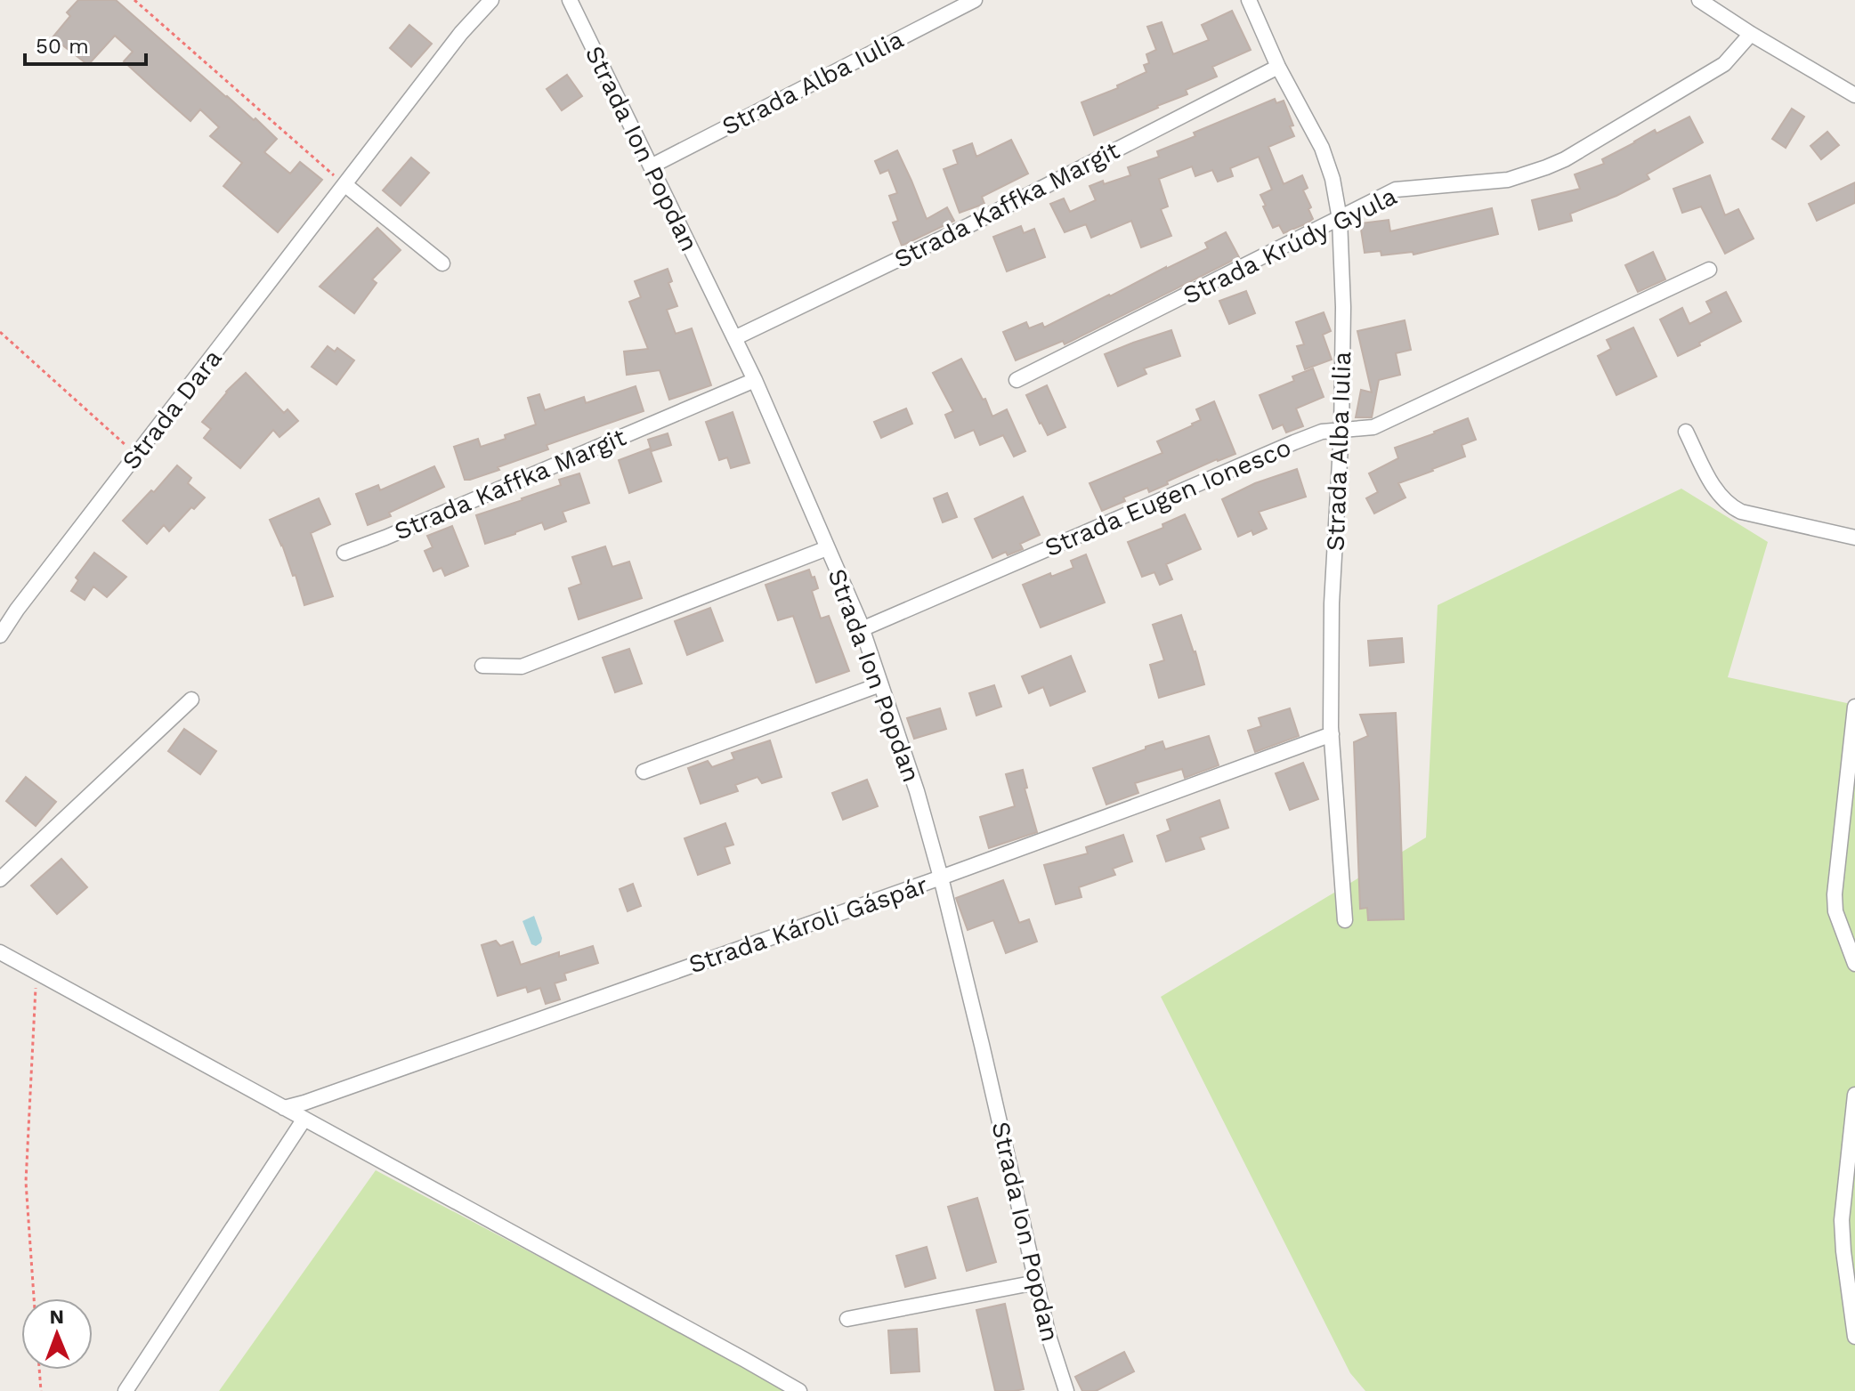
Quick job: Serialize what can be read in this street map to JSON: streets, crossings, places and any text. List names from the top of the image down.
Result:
{
  "streets": {
    "street": [
      "Strada Alba Iulia",
      "Strada Ion Popdan",
      "Strada Kaffka Margit",
      "Strada Krúdy Gyula",
      "Strada Dara",
      "Strada Eugen Ionesco",
      "Strada Károli Gáspár"
    ]
  },
  "crossings": [
    ["Strada Alba Iulia", "Strada Ion Popdan"],
    ["Strada Alba Iulia", "Strada Kaffka Margit"],
    ["Strada Alba Iulia", "Strada Krúdy Gyula"],
    ["Strada Alba Iulia", "Strada Eugen Ionesco"],
    ["Strada Alba Iulia", "Strada Károli Gáspár"],
    ["Strada Ion Popdan", "Strada Kaffka Margit"],
    ["Strada Ion Popdan", "Strada Eugen Ionesco"],
    ["Strada Ion Popdan", "Strada Károli Gáspár"]
  ],
  "scale_bar": "50 m",
  "north": "top"
}
